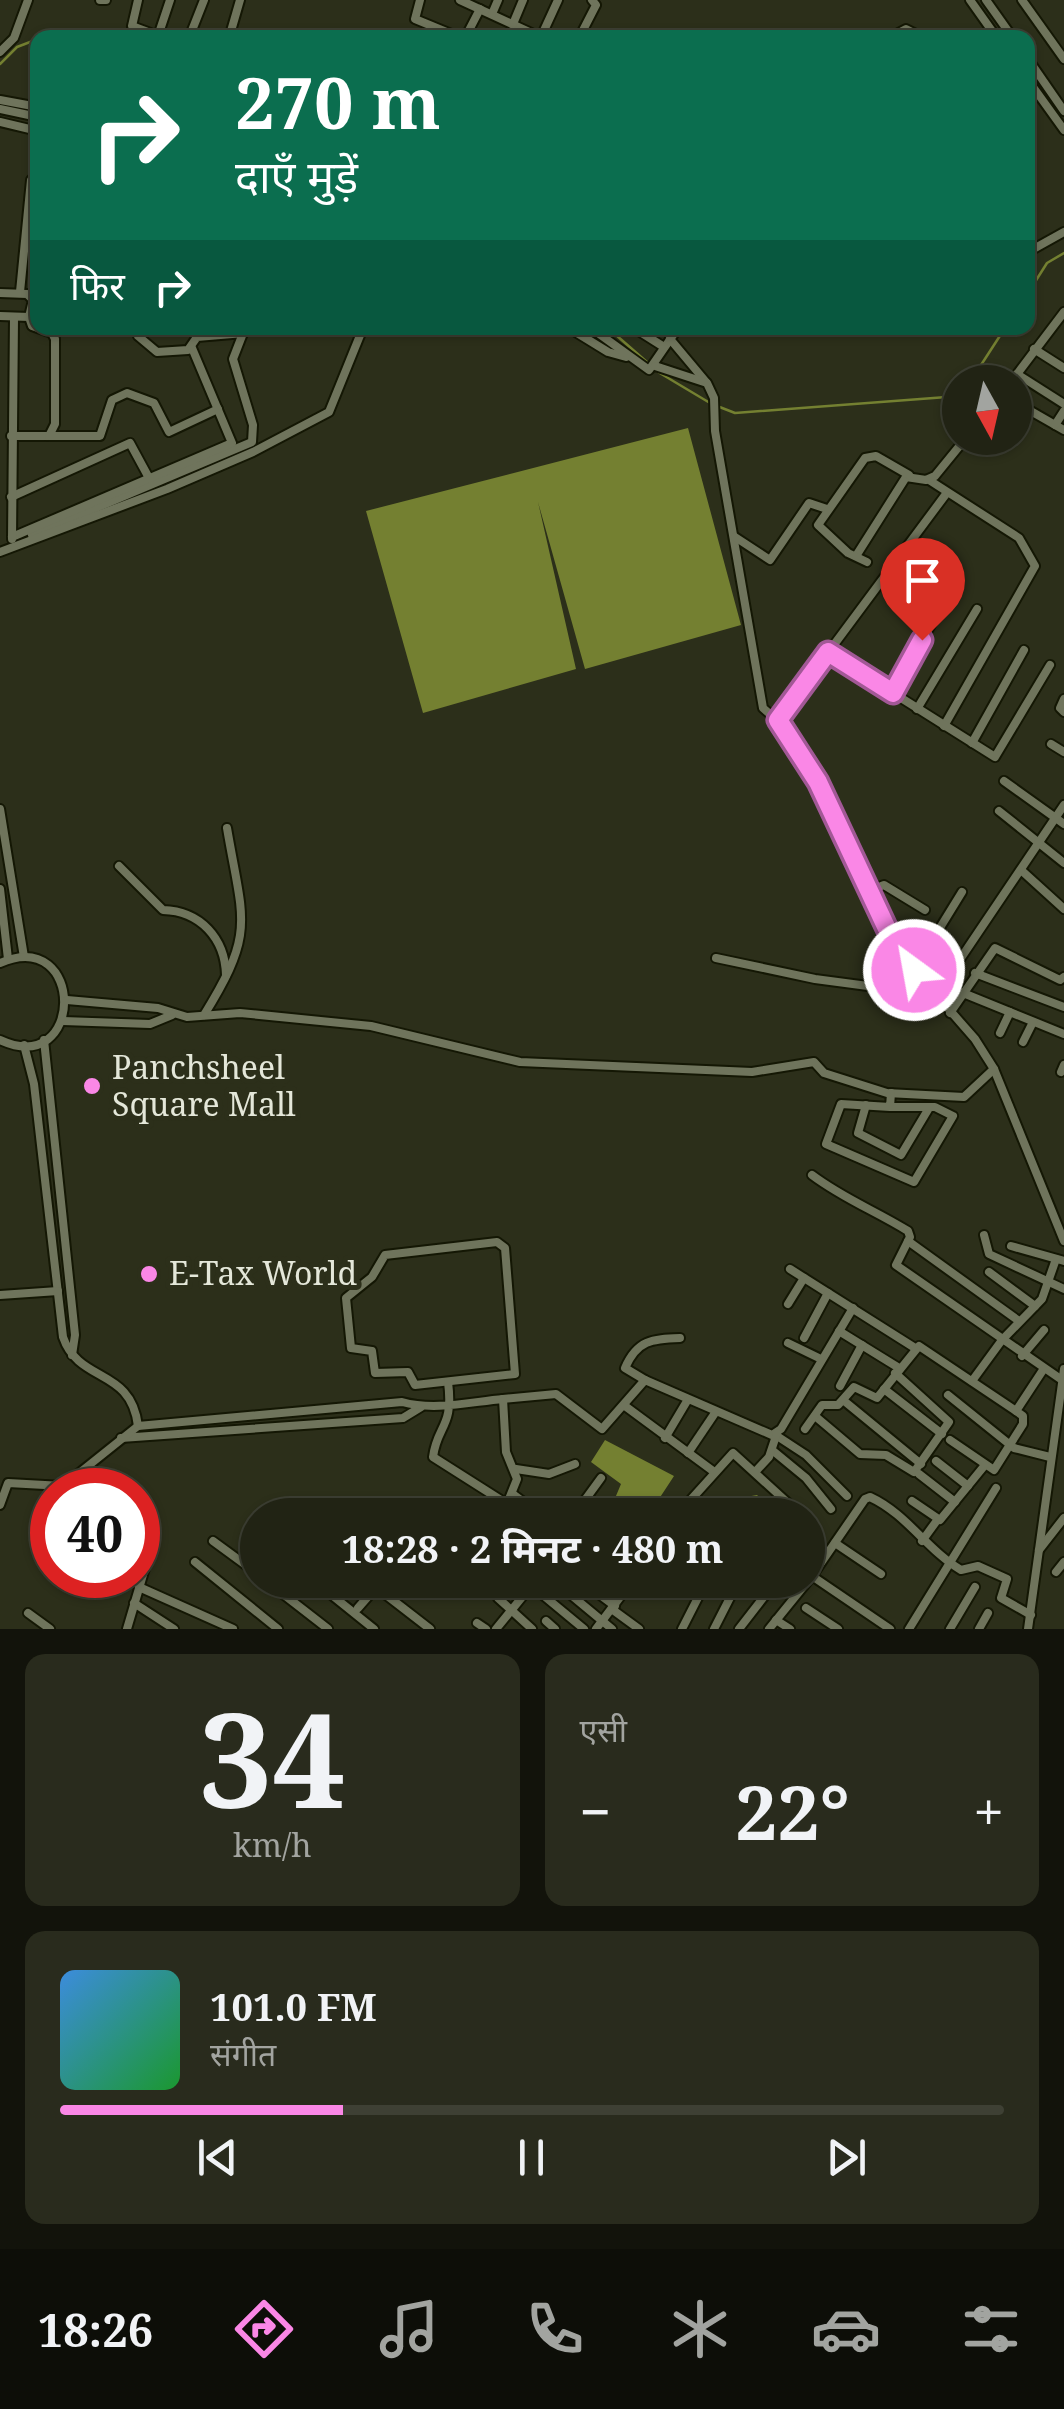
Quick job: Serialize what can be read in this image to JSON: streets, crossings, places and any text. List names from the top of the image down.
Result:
{
  "places": ["Panchsheel Square Mall", "E-Tax World"],
  "north": "bottom",
  "page": {
    "turn": ["270 m", "दाएँ मुड़ें"],
    "then": "फिर",
    "limit": "40",
    "trip": "18:28 · 2 मिनट · 480 m",
    "tile": [
      ["34", "km/h"],
      "एसी"
    ],
    "heat": ["−", "22°", "+"],
    "song": ["101.0 FM", "संगीत"],
    "tabs": "18:26"
  }
}
